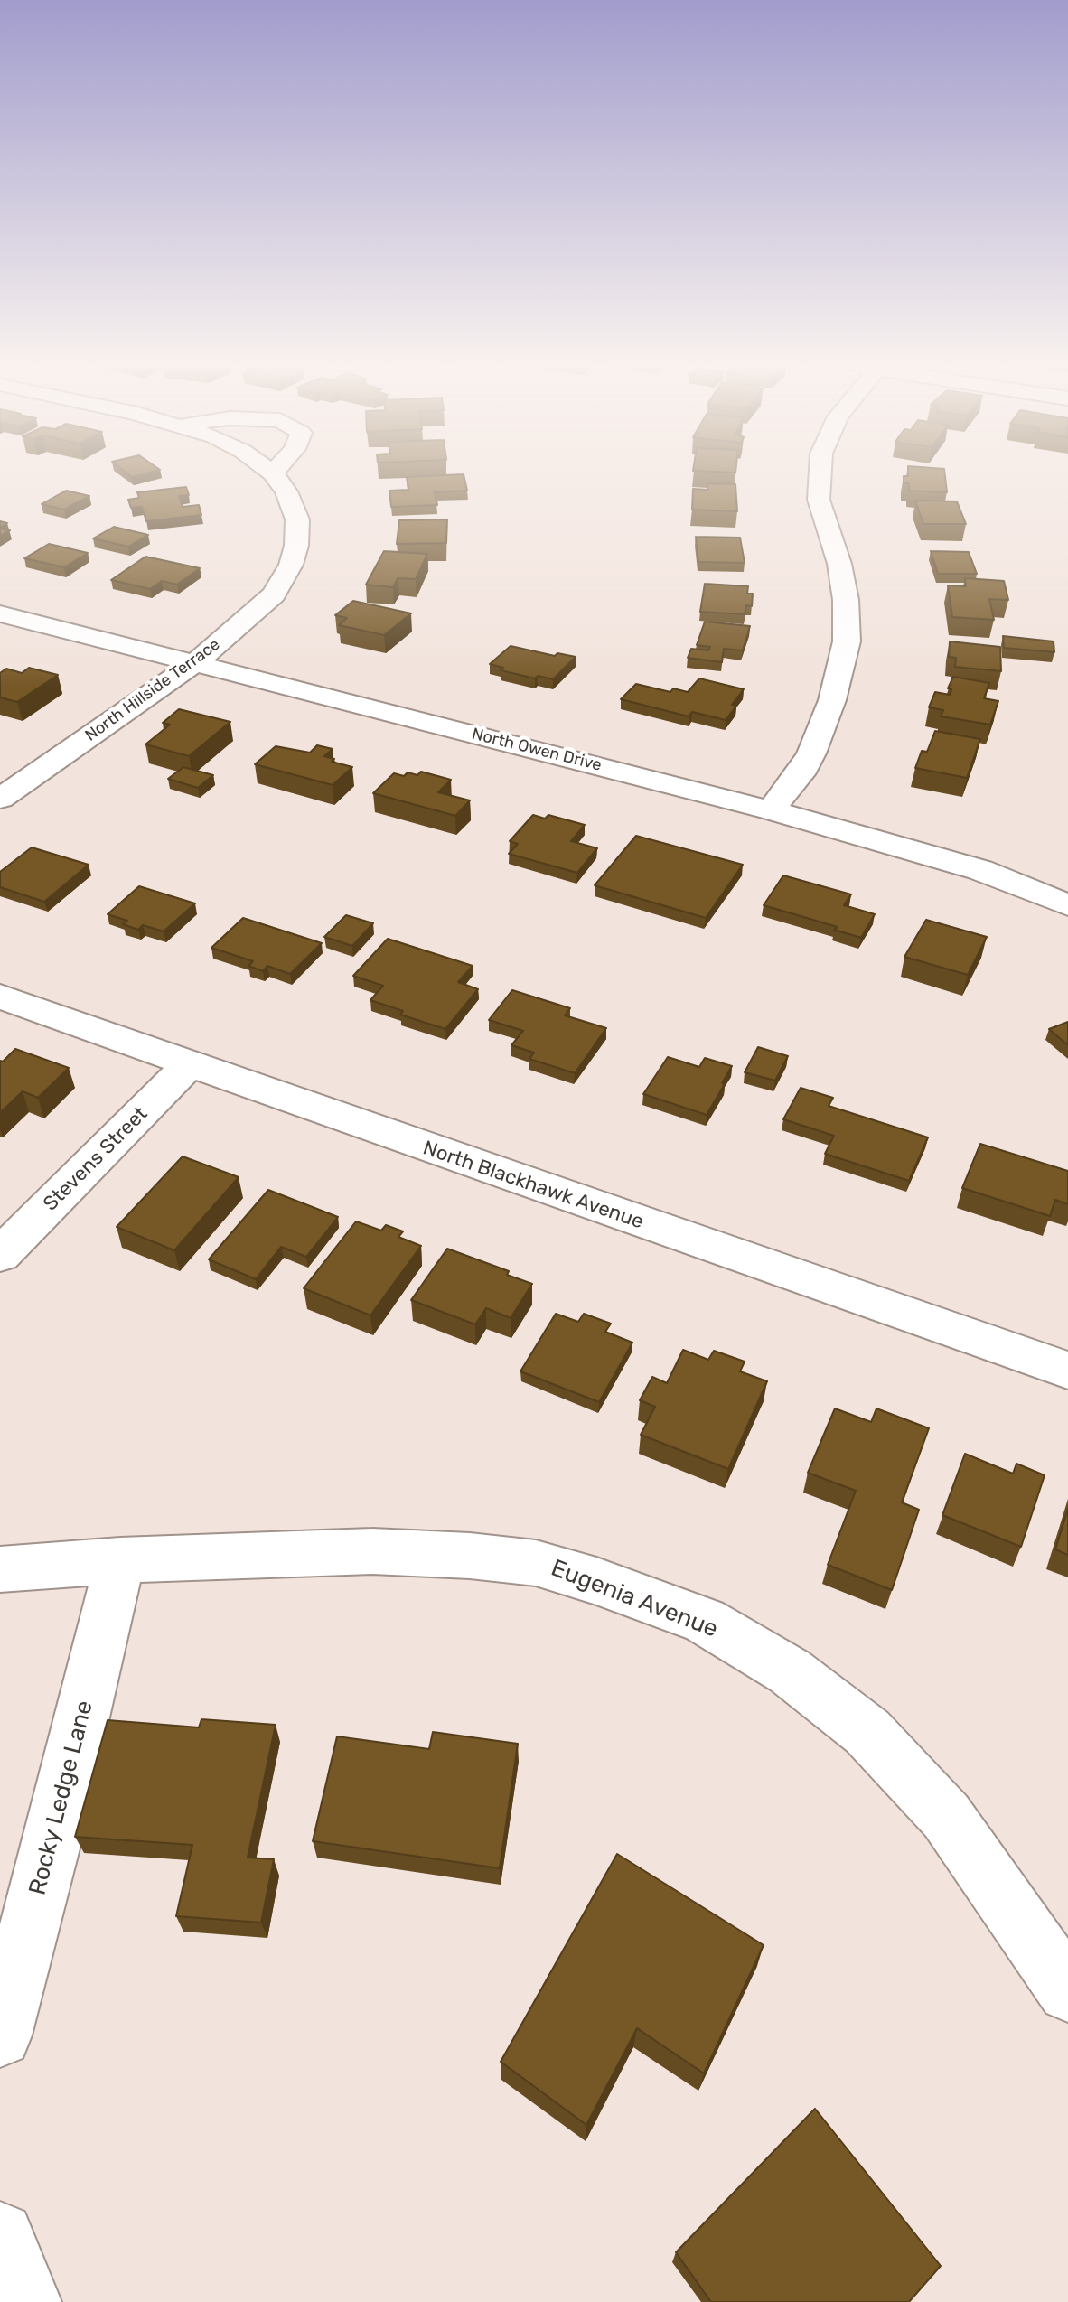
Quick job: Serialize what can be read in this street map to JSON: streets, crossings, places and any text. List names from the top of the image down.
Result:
{
  "streets": {
    "street": [
      "North Hillside Terrace",
      "North Owen Drive",
      "Stevens Street",
      "North Blackhawk Avenue",
      "Eugenia Avenue",
      "Rocky Ledge Lane"
    ]
  },
  "crossings": [
    ["North Hillside Terrace", "North Owen Drive"],
    ["Stevens Street", "North Blackhawk Avenue"],
    ["Eugenia Avenue", "Rocky Ledge Lane"]
  ]
}
